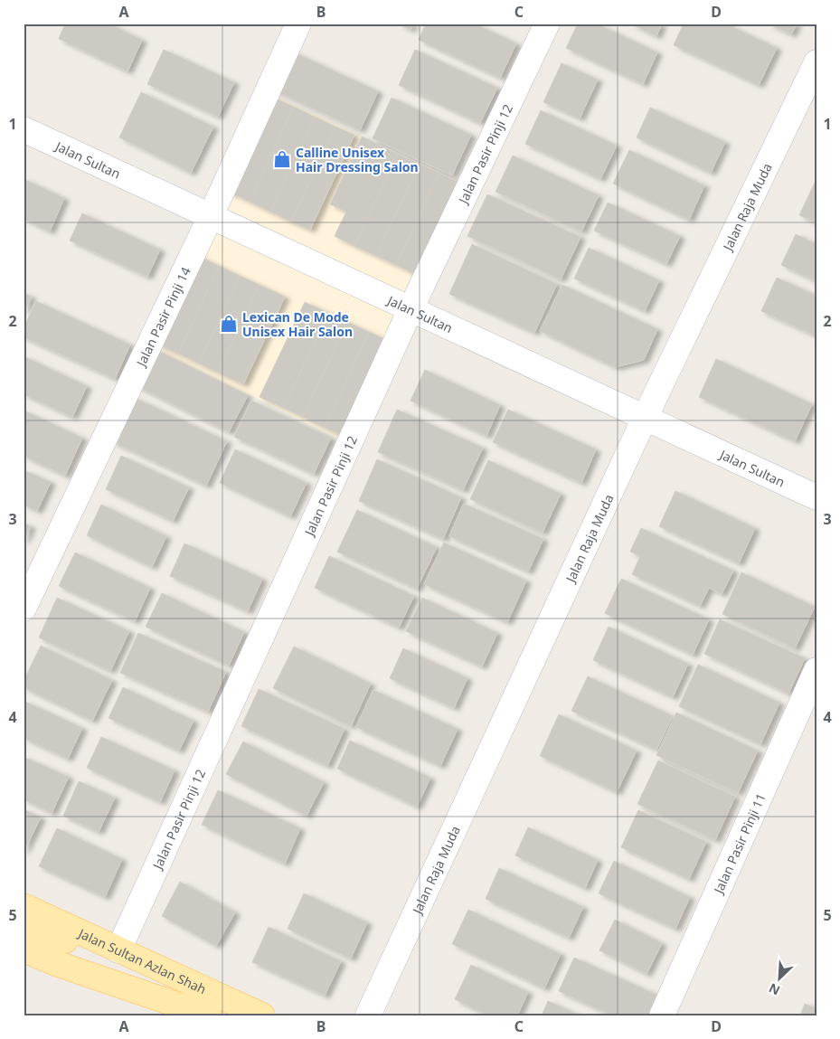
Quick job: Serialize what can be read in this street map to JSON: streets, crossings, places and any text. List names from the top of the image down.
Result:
{
  "streets": {
    "main road": ["Jalan Sultan Azlan Shah"],
    "street": [
      "Jalan Pasir Pinji 12",
      "Jalan Sultan",
      "Jalan Raja Muda",
      "Jalan Pasir Pinji 14",
      "Jalan Pasir Pinji 11"
    ]
  },
  "crossings": [
    ["Jalan Pasir Pinji 12", "Jalan Sultan"],
    ["Jalan Pasir Pinji 12", "Jalan Sultan Azlan Shah"],
    ["Jalan Sultan", "Jalan Raja Muda"],
    ["Jalan Sultan", "Jalan Pasir Pinji 14"]
  ],
  "places": {
    "shop": ["Calline Unisex Hair Dressing Salon", "Lexican De Mode Unisex Hair Salon"]
  },
  "north": "bottom left",
  "grid": {
    "columns": [
      "A",
      "B",
      "C",
      "D"
    ],
    "rows": [
      "1",
      "2",
      "3",
      "4",
      "5"
    ]
  }
}
